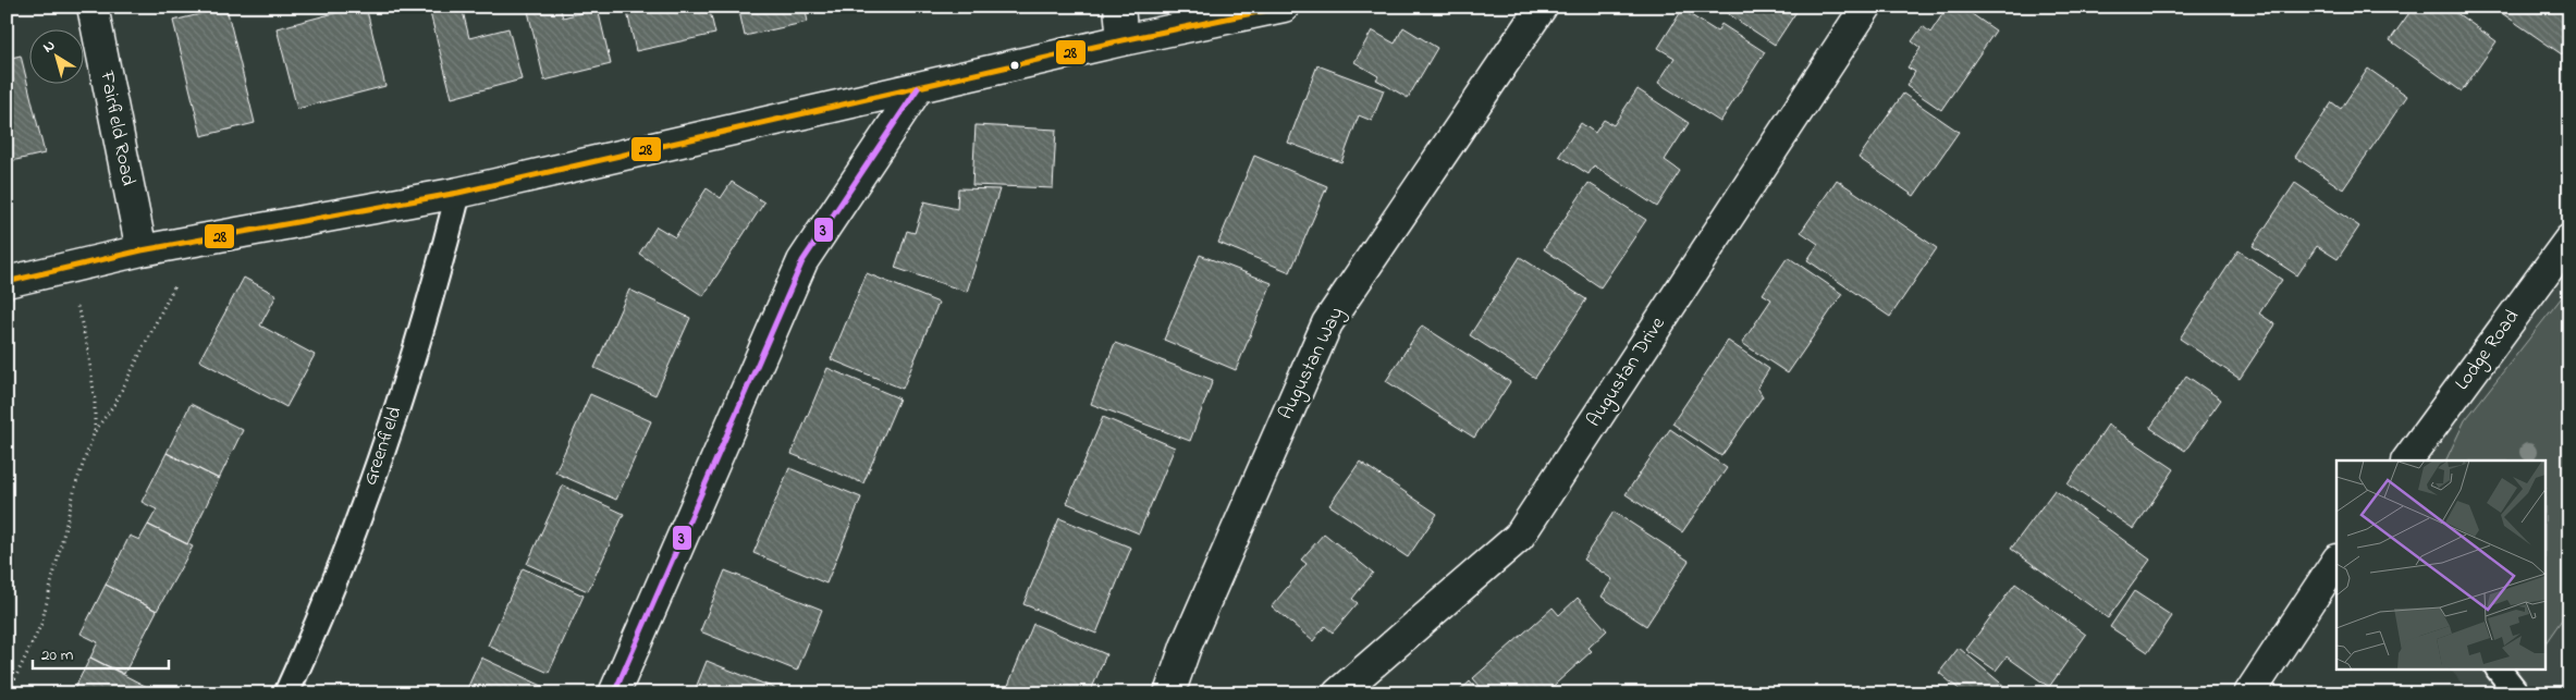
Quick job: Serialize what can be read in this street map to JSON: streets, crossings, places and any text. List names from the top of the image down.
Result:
{
  "streets": {
    "street": [
      "Fairfield Road",
      "Lodge Road",
      "Augustan Way",
      "Augustan Drive"
    ],
    "lane": ["Greenfield"]
  },
  "lines": ["transit line 28", "transit line 3"],
  "scale_bar": "20 m",
  "north": "top left"
}
